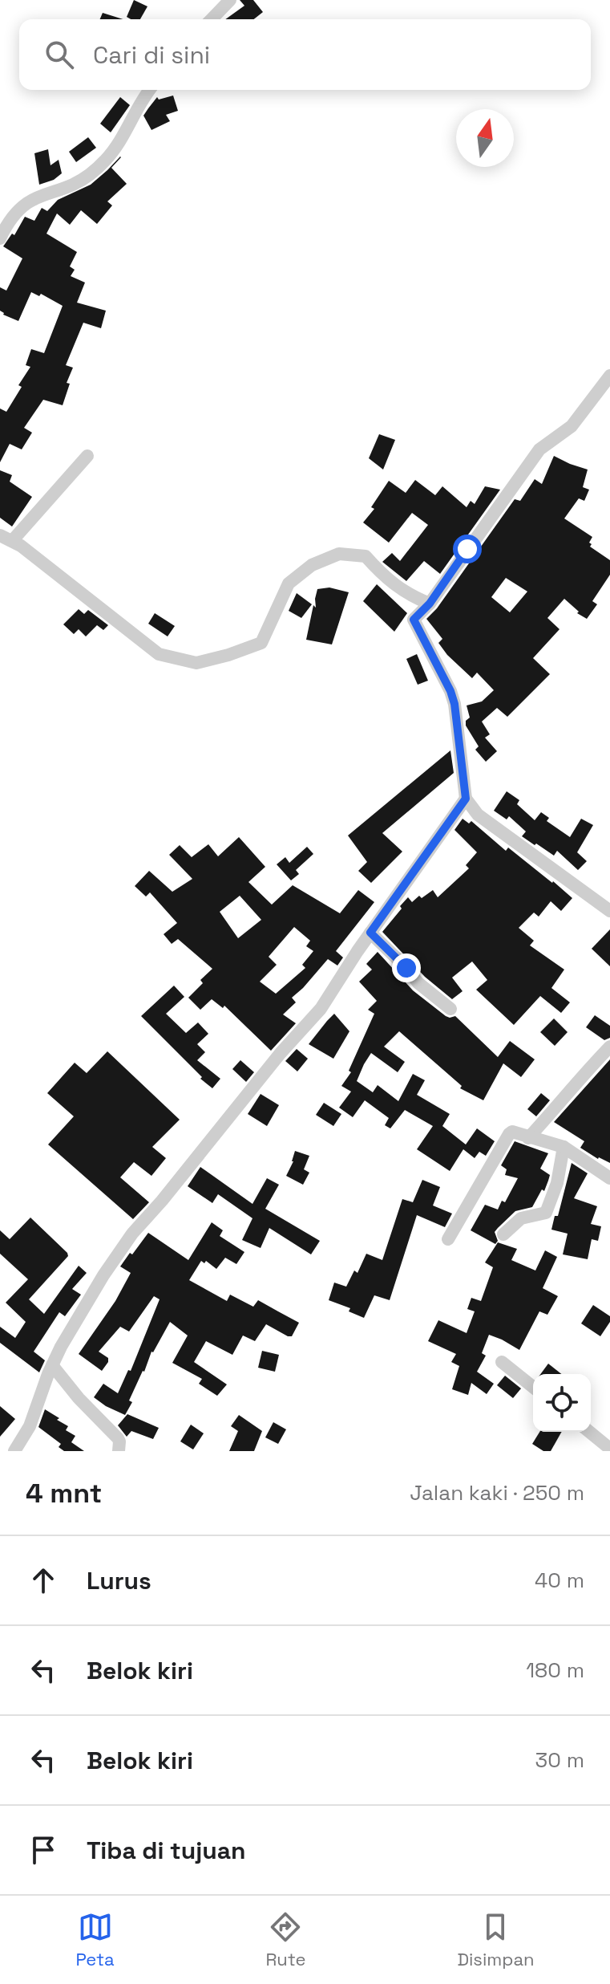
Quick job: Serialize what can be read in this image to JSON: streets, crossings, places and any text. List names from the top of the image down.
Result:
{
  "north": "top",
  "page": {
    "search": "Cari di sini",
    "heading": ["4 mnt", "Jalan kaki · 250 m"],
    "list": [
      ["Lurus", "40 m"],
      ["Belok kiri", "180 m"],
      ["Belok kiri", "30 m"],
      "Tiba di tujuan"
    ],
    "nav": ["Peta", "Rute", "Disimpan"]
  }
}
